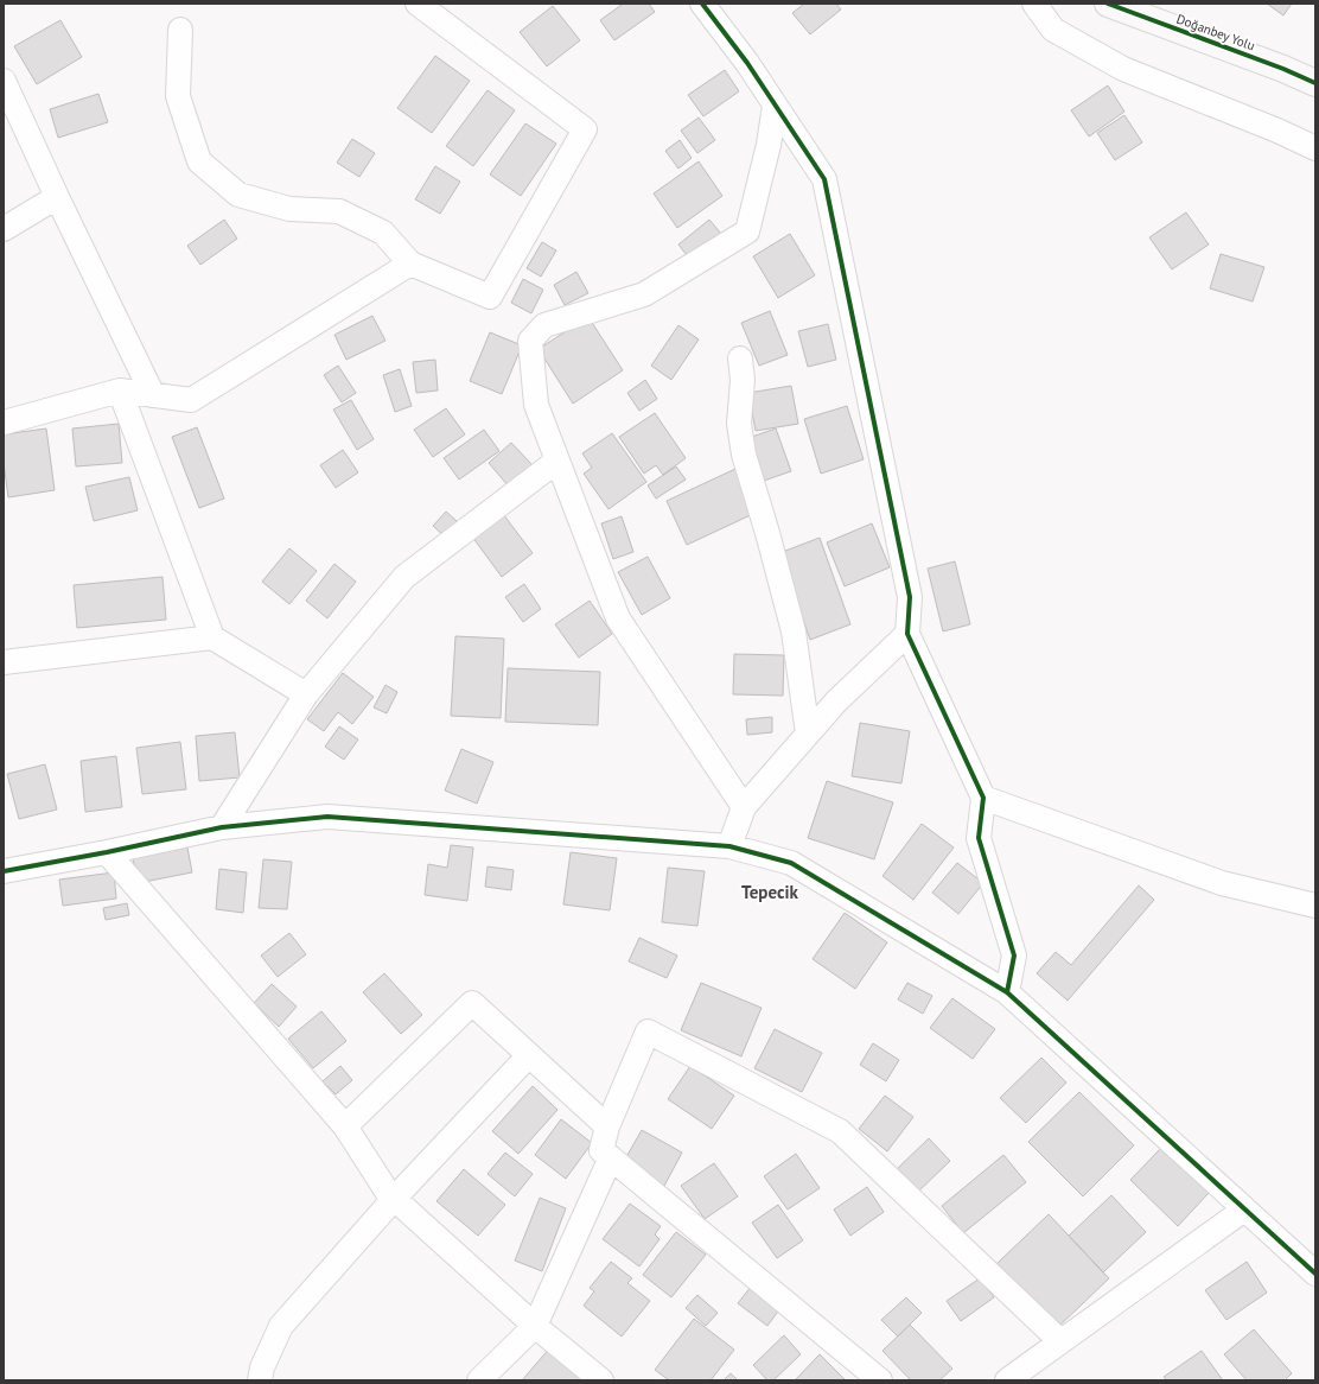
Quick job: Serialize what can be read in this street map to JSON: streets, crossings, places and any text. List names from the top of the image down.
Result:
{
  "streets": {
    "main road": ["Doğanbey Yolu"]
  },
  "districts": ["Tepecik"]
}
